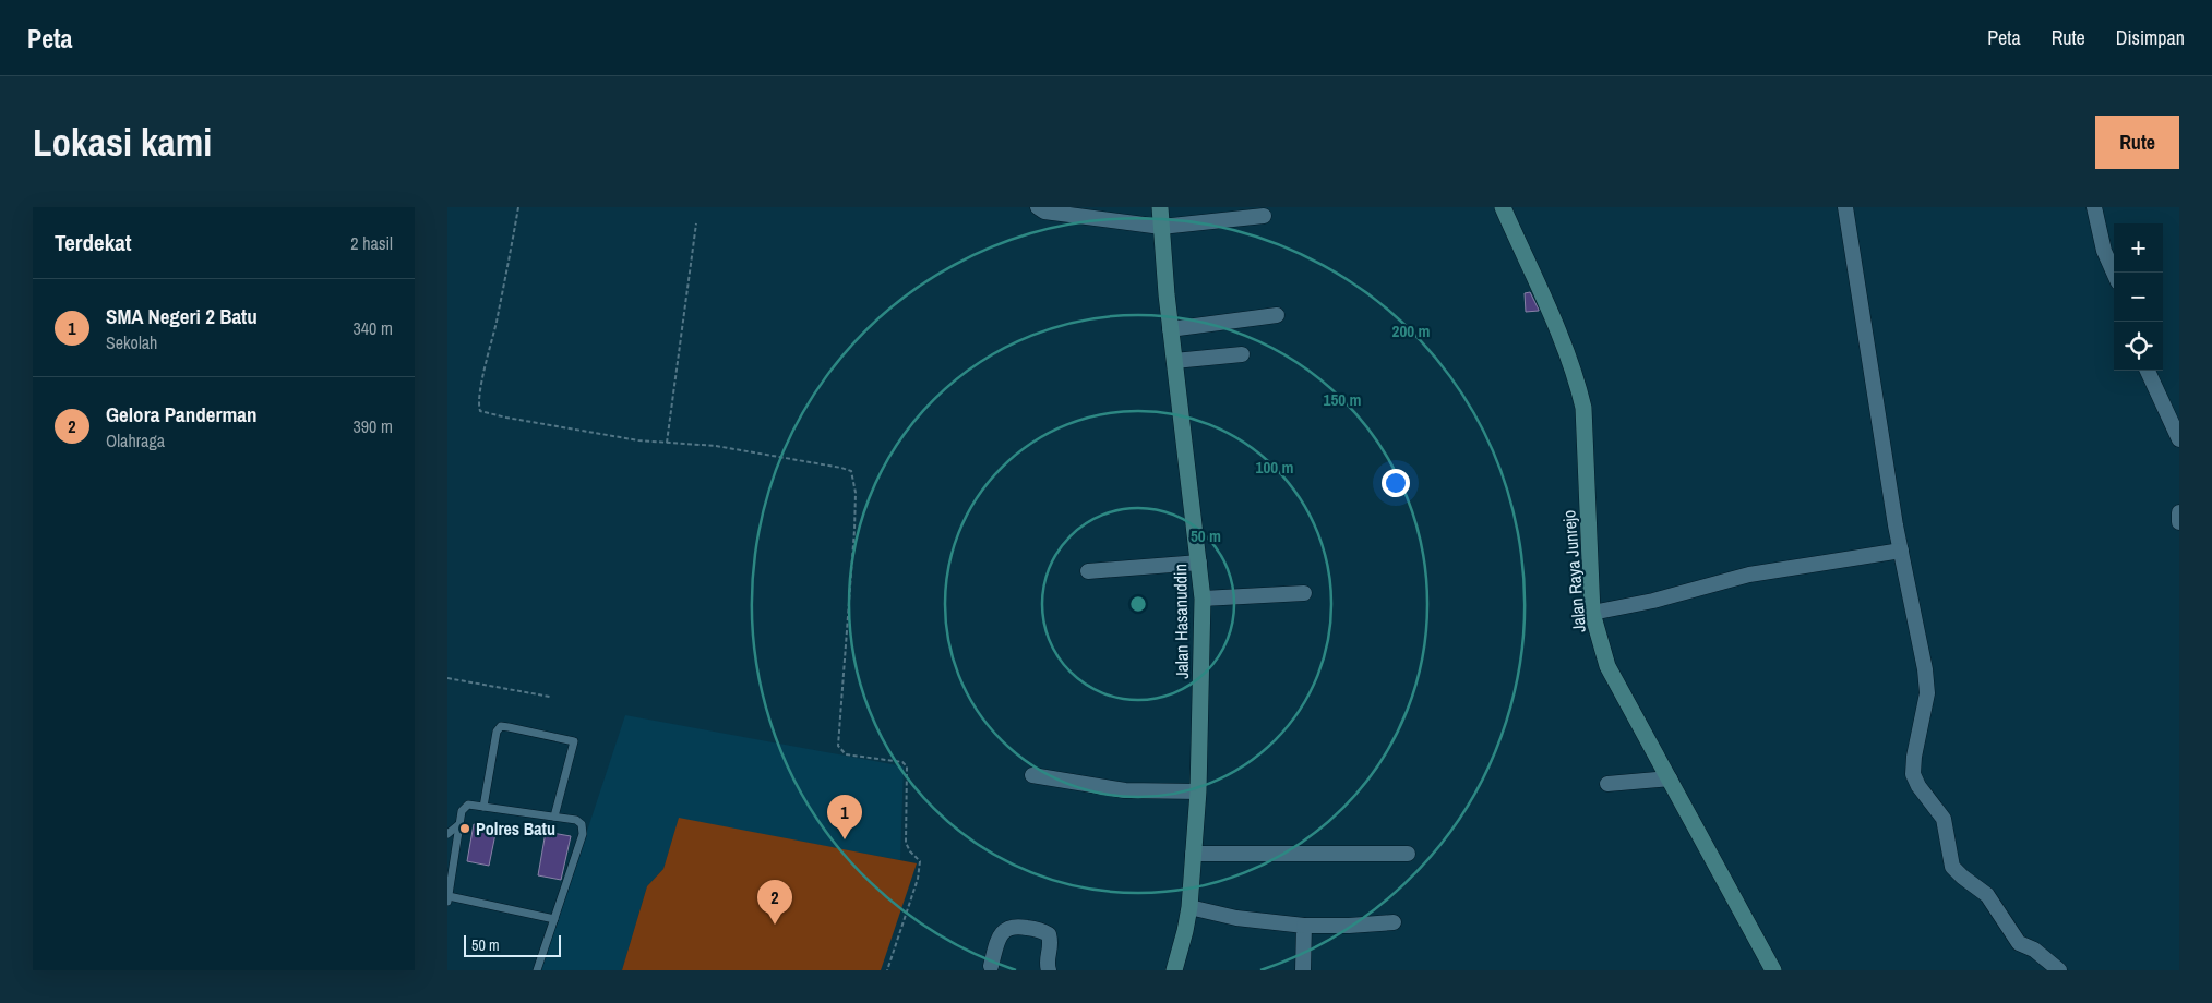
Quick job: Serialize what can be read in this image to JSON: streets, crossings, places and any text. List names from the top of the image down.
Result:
{
  "streets": {
    "street": ["Jalan Raya Junrejo", "Jalan Hasanuddin"]
  },
  "places": ["Polres Batu"],
  "scale_bar": "50 m",
  "page": {
    "header": "Peta",
    "nav": ["Peta", "Rute", "Disimpan"],
    "buttons": "Rute",
    "title": "Lokasi kami",
    "heading": ["Terdekat", "2 hasil"],
    "map_buttons": ["+", "−"],
    "list": [
      {
        "mark": "1",
        "name": "SMA Negeri 2 Batu",
        "note": "Sekolah",
        "value": "340 m"
      },
      {
        "mark": "2",
        "name": "Gelora Panderman",
        "note": "Olahraga",
        "value": "390 m"
      }
    ],
    "pins": ["1", "2"],
    "scale": "50 m"
  },
  "rings": [
    "200 m",
    "150 m",
    "100 m",
    "50 m"
  ]
}
